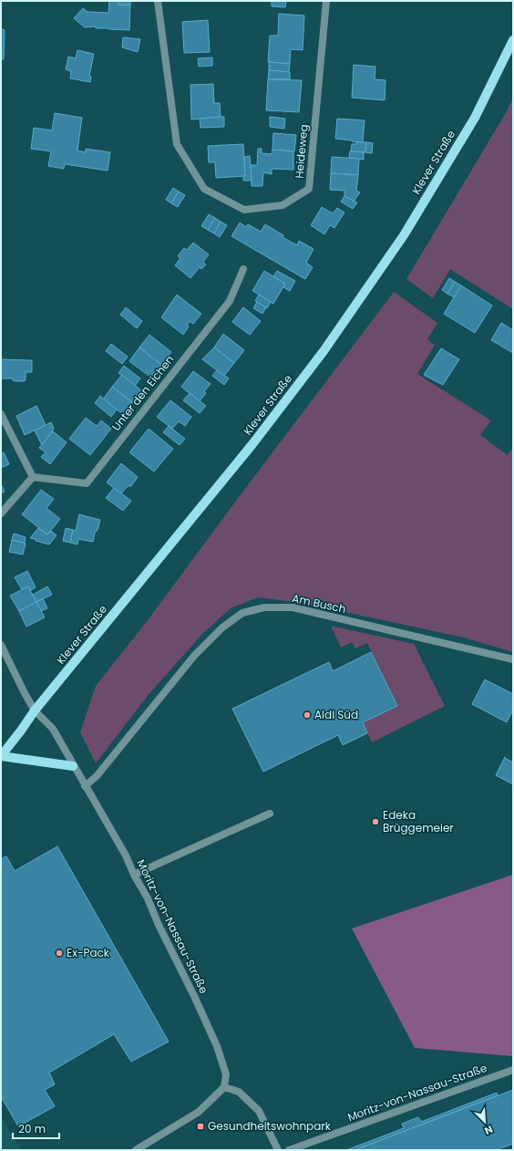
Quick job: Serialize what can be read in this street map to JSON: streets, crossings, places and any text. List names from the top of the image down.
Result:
{
  "streets": {
    "main road": ["Klever Straße"],
    "street": [
      "Heideweg",
      "Unter den Eichen",
      "Am Busch",
      "Moritz-von-Nassau-Straße"
    ]
  },
  "crossings": [
    ["Klever Straße", "Moritz-von-Nassau-Straße"],
    ["Am Busch", "Moritz-von-Nassau-Straße"]
  ],
  "places": {
    "other": ["Aldi Süd", "Edeka Brüggemeier", "Ex-Pack"],
    "transit": ["Gesundheitswohnpark"]
  },
  "scale_bar": "20 m",
  "north": "bottom right"
}
